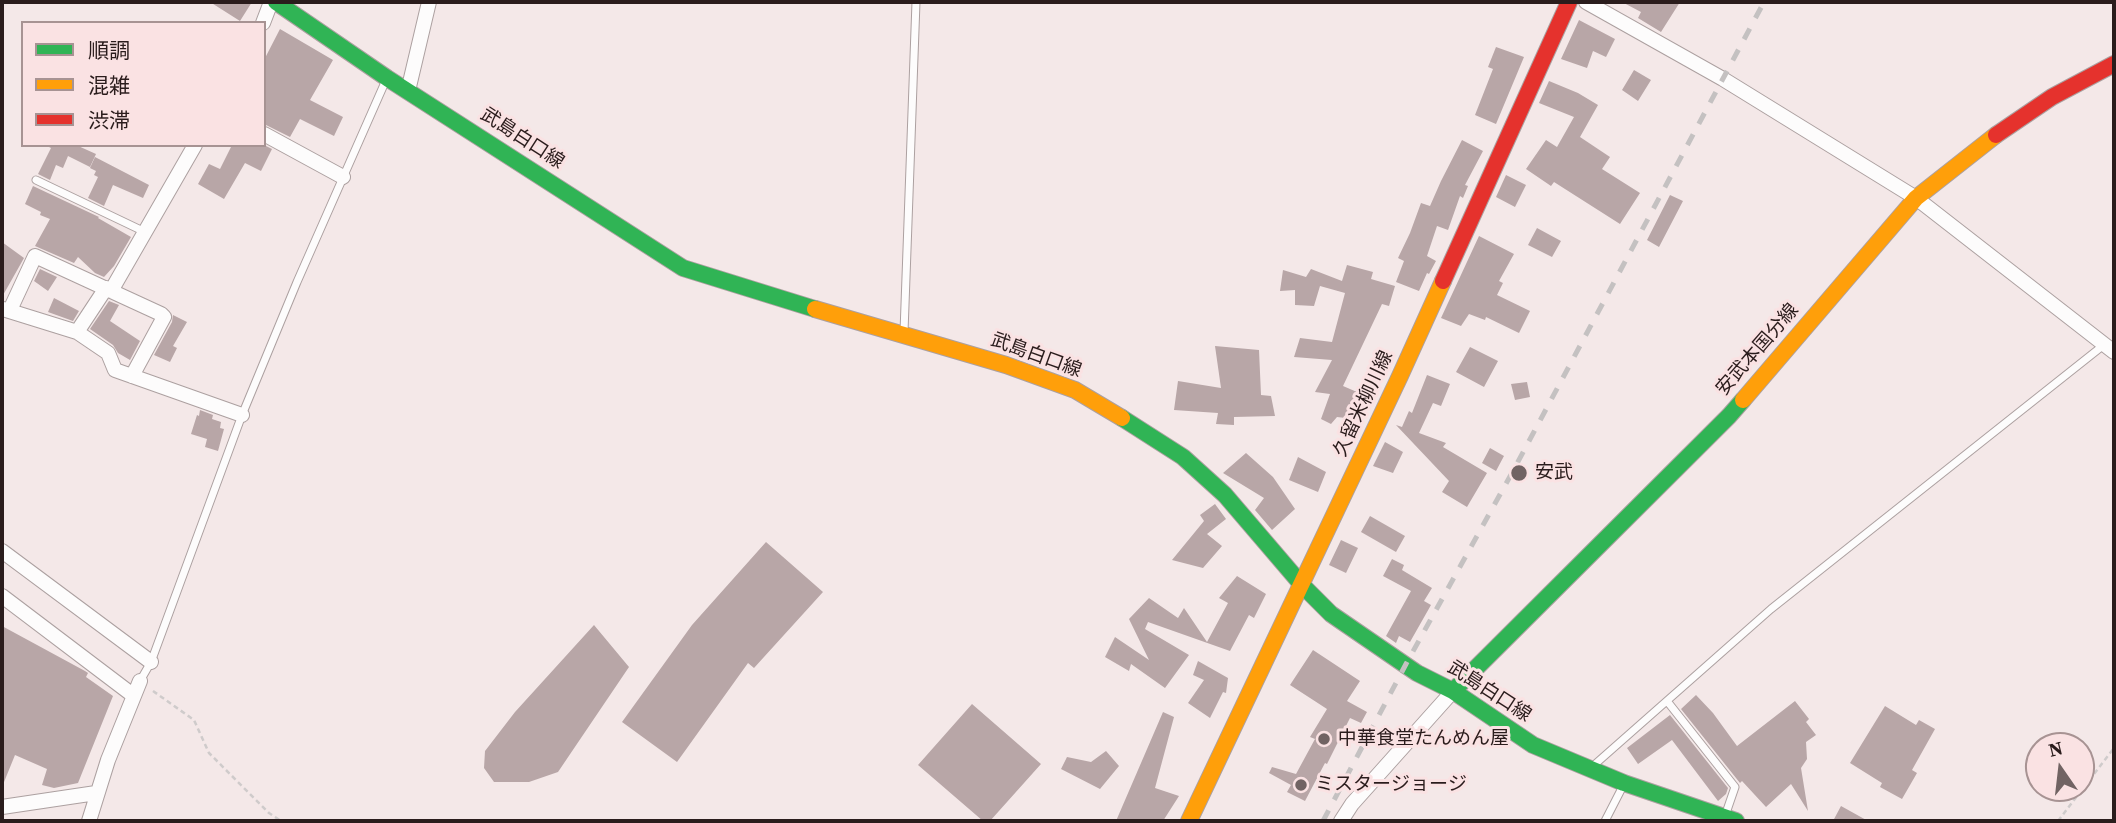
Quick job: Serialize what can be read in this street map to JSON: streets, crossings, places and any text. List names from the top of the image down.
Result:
{
  "streets": {
    "main road": ["武島白口線", "安武本国分線", "久留米柳川線"]
  },
  "crossings": [
    ["武島白口線", "安武本国分線"],
    ["武島白口線", "久留米柳川線"]
  ],
  "places": ["安武", "中華食堂たんめん屋", "ミスタージョージ"],
  "legend": ["順調", "混雑", "渋滞"],
  "north": "top"
}
